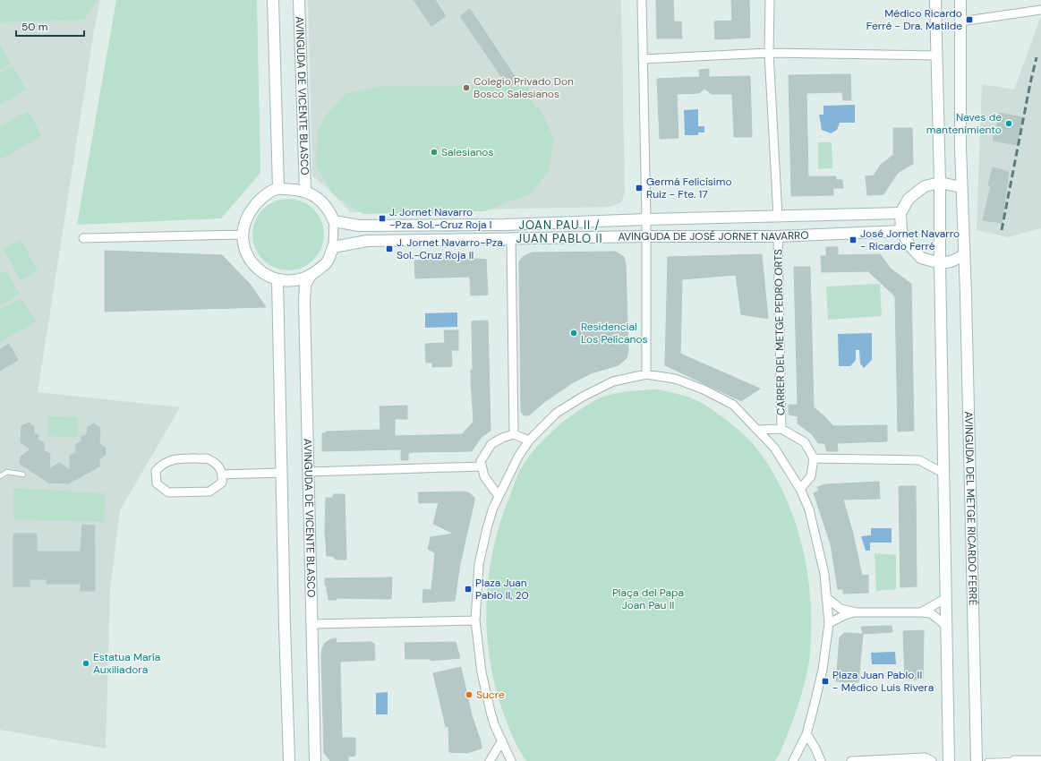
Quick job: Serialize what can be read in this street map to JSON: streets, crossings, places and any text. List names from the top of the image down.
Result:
{
  "streets": {
    "street": [
      "AVINGUDA DE VICENTE BLASCO",
      "AVINGUDA DE JOSÉ JORNET NAVARRO",
      "CARRER DEL METGE PEDRO ORTS",
      "AVINGUDA DEL METGE RICARDO FERRÉ"
    ]
  },
  "crossings": [
    ["AVINGUDA DE VICENTE BLASCO", "AVINGUDA DE JOSÉ JORNET NAVARRO"],
    ["AVINGUDA DE JOSÉ JORNET NAVARRO", "CARRER DEL METGE PEDRO ORTS"]
  ],
  "districts": ["JOAN PAU II / JUAN PABLO II"],
  "parks": ["Plaça del Papa Joan Pau II"],
  "places": {
    "transit": [
      "Médico Ricardo Ferré - Dra. Matilde",
      "Germá Felicísimo Ruiz - Fte. 17",
      "J. Jornet Navarro -Pza. Sol.-Cruz Roja I",
      "José Jornet Navarro - Ricardo Ferré",
      "J. Jornet Navarro-Pza. Sol.-Cruz Roja II",
      "Plaza Juan Pablo II, 20",
      "Plaza Juan Pablo II - Médico Luis Rivera"
    ],
    "other": [
      "Colegio Privado Don Bosco Salesianos",
      "Naves de mantenimiento",
      "Salesianos",
      "Residencial Los Pelícanos",
      "Estatua María Auxiliadora",
      "Sucre"
    ]
  },
  "scale_bar": "50 m"
}
